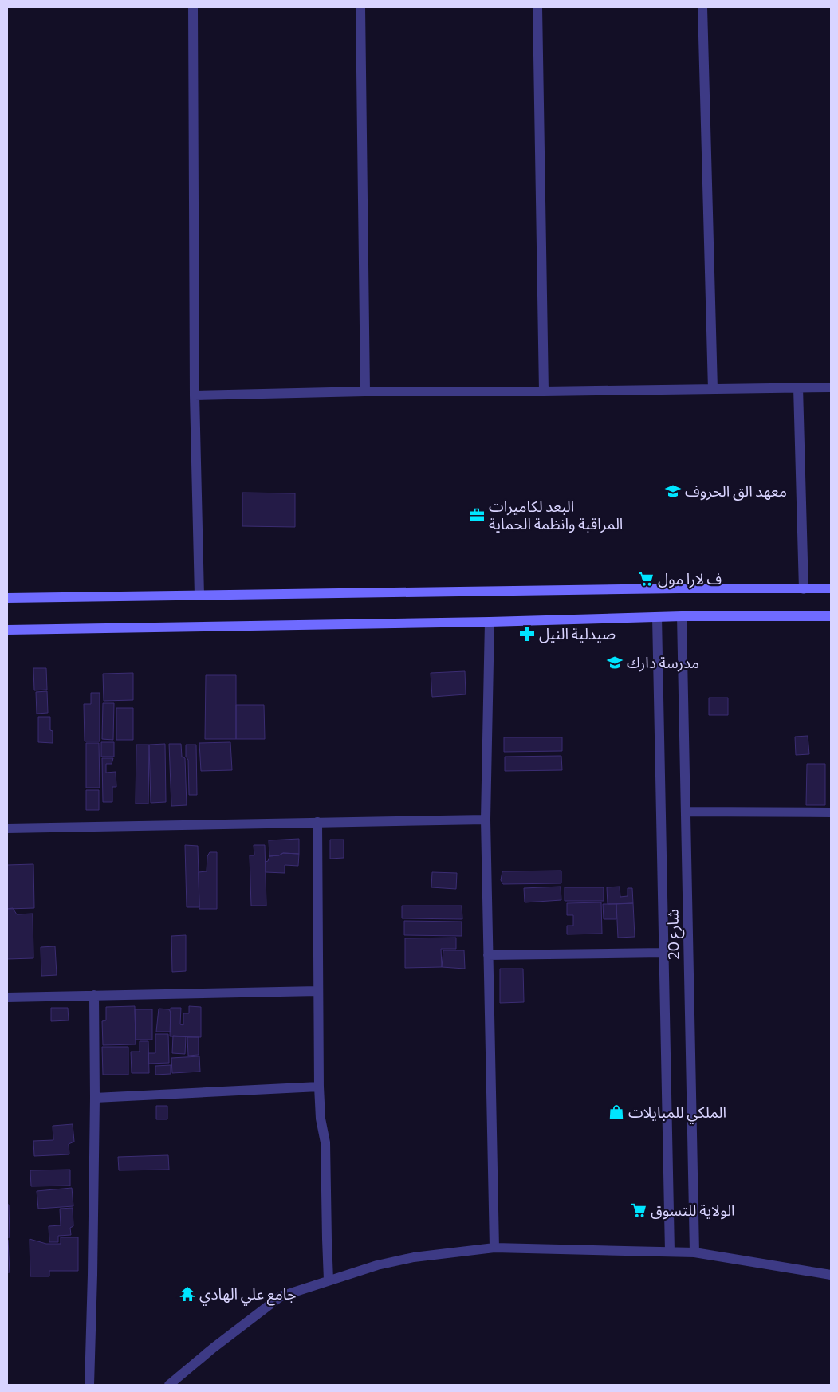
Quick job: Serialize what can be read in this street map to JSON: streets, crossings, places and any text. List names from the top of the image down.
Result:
{
  "streets": {
    "street": ["شارع 20"]
  },
  "places": {
    "school or university": ["معهد الق الحروف", "مدرسة دارك"],
    "office": ["البعد لكاميرات المراقبة وانظمة الحماية"],
    "supermarket": ["ف لارا مول", "الولاية للتسوق"],
    "pharmacy": ["صيدلية النيل"],
    "shop": ["الملكي للمبايلات"],
    "temple": ["جامع علي الهادي"]
  }
}
